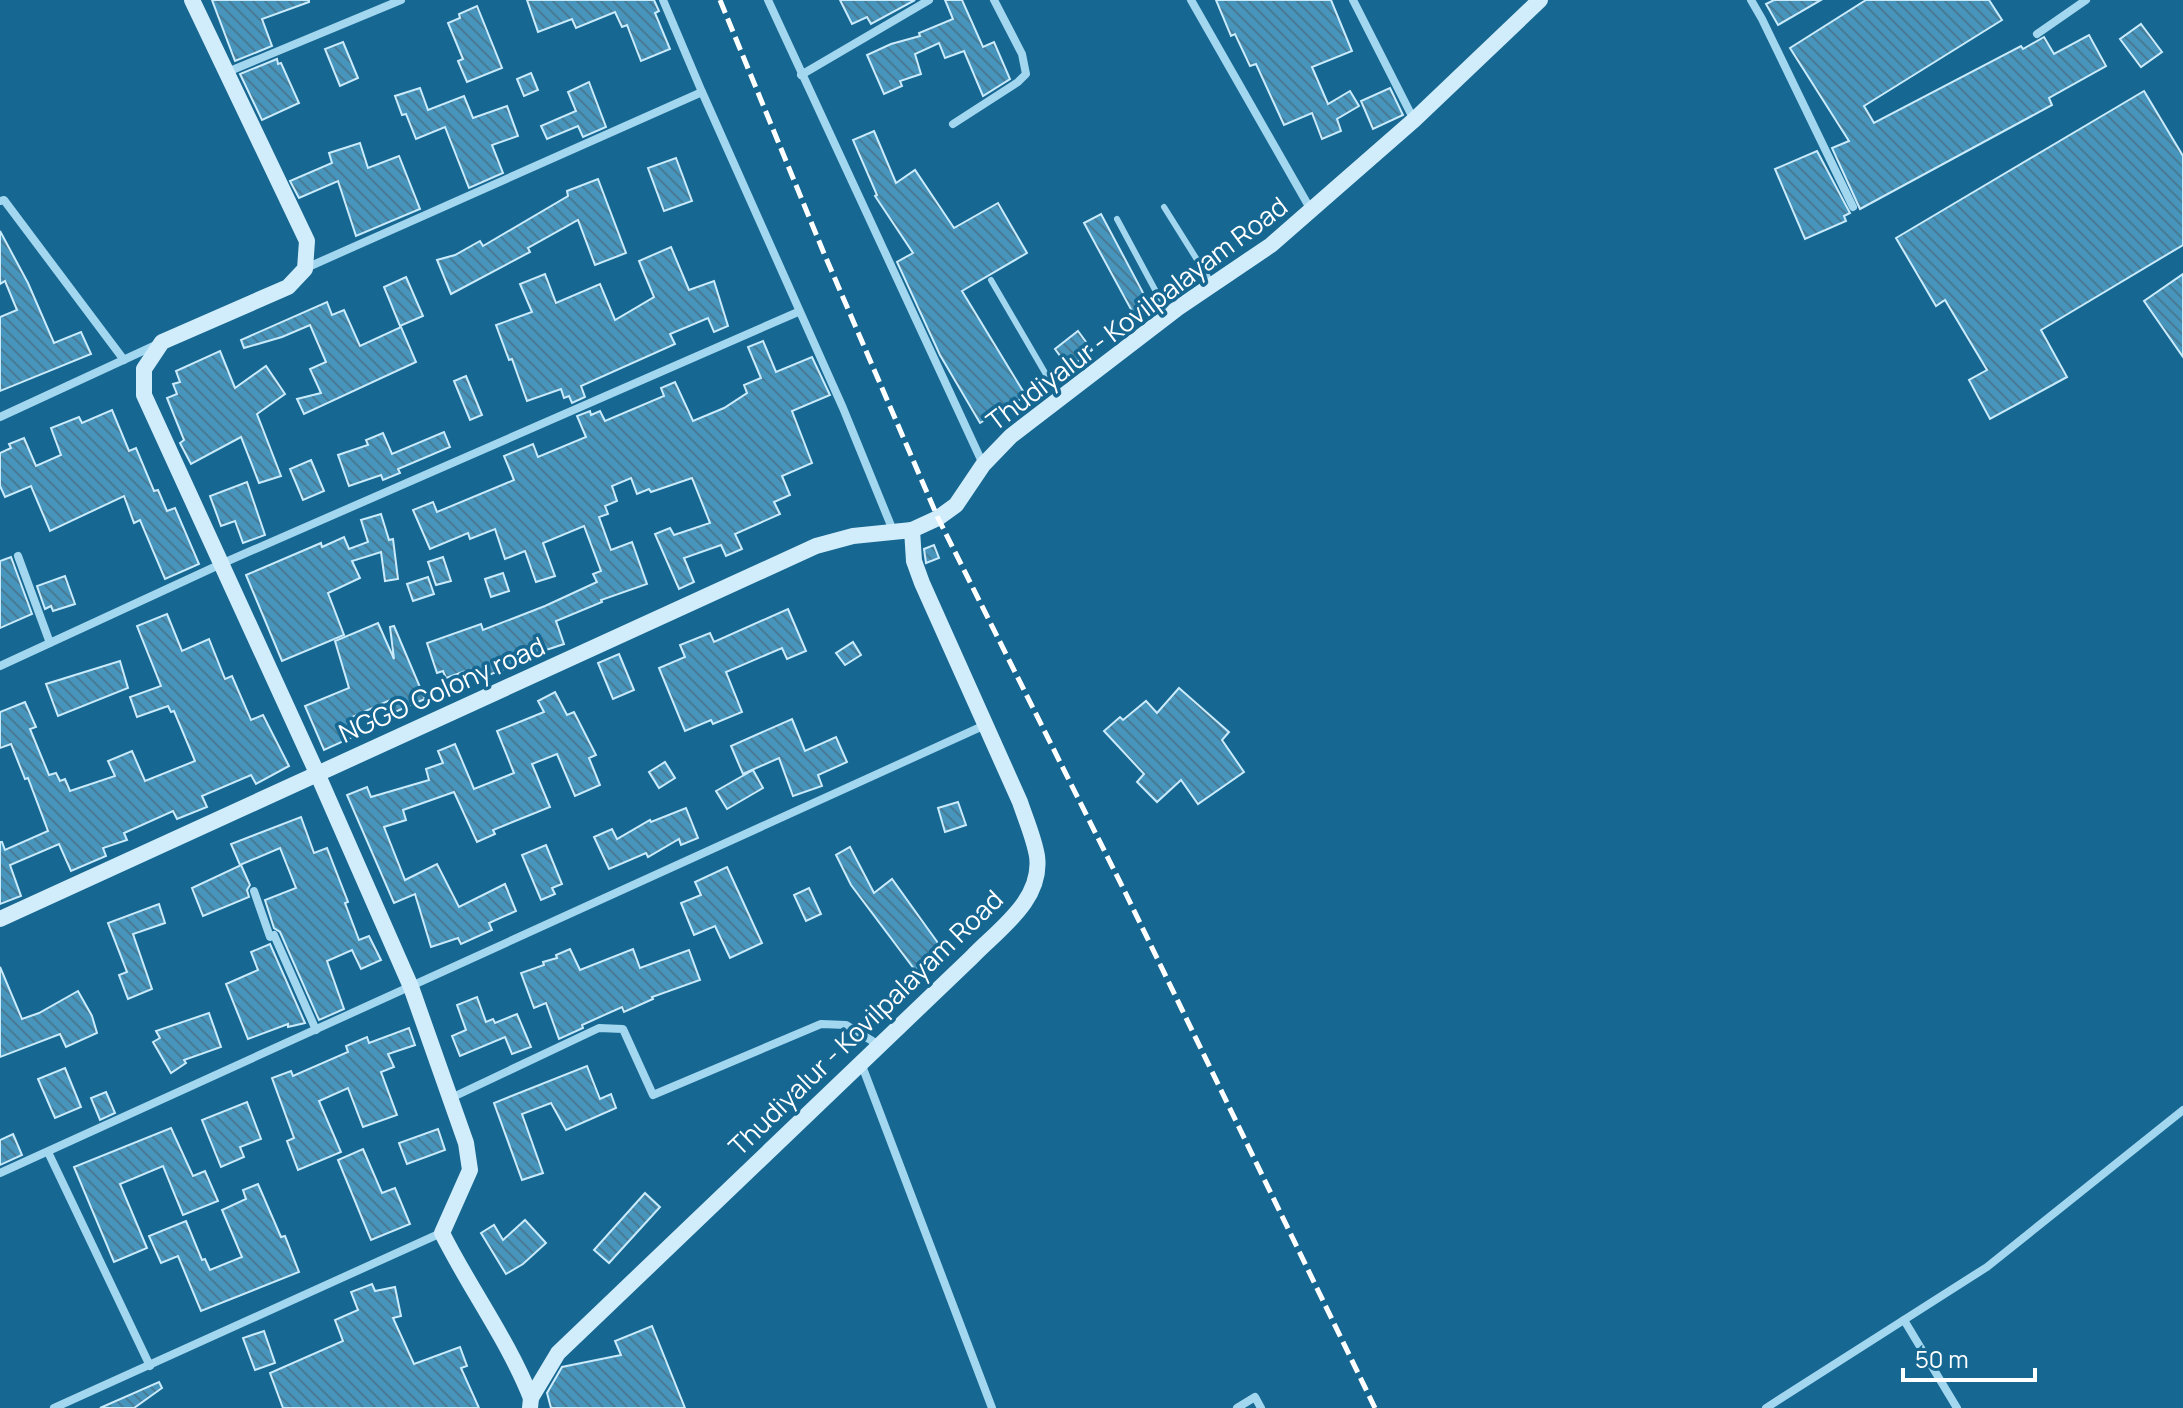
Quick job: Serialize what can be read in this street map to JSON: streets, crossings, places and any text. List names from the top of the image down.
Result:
{
  "streets": {
    "street": ["Thudiyalur - Kovilpalayam Road", "NGGO Colony road"]
  },
  "crossings": [
    ["Thudiyalur - Kovilpalayam Road", "NGGO Colony road"]
  ],
  "scale_bar": "50 m"
}
